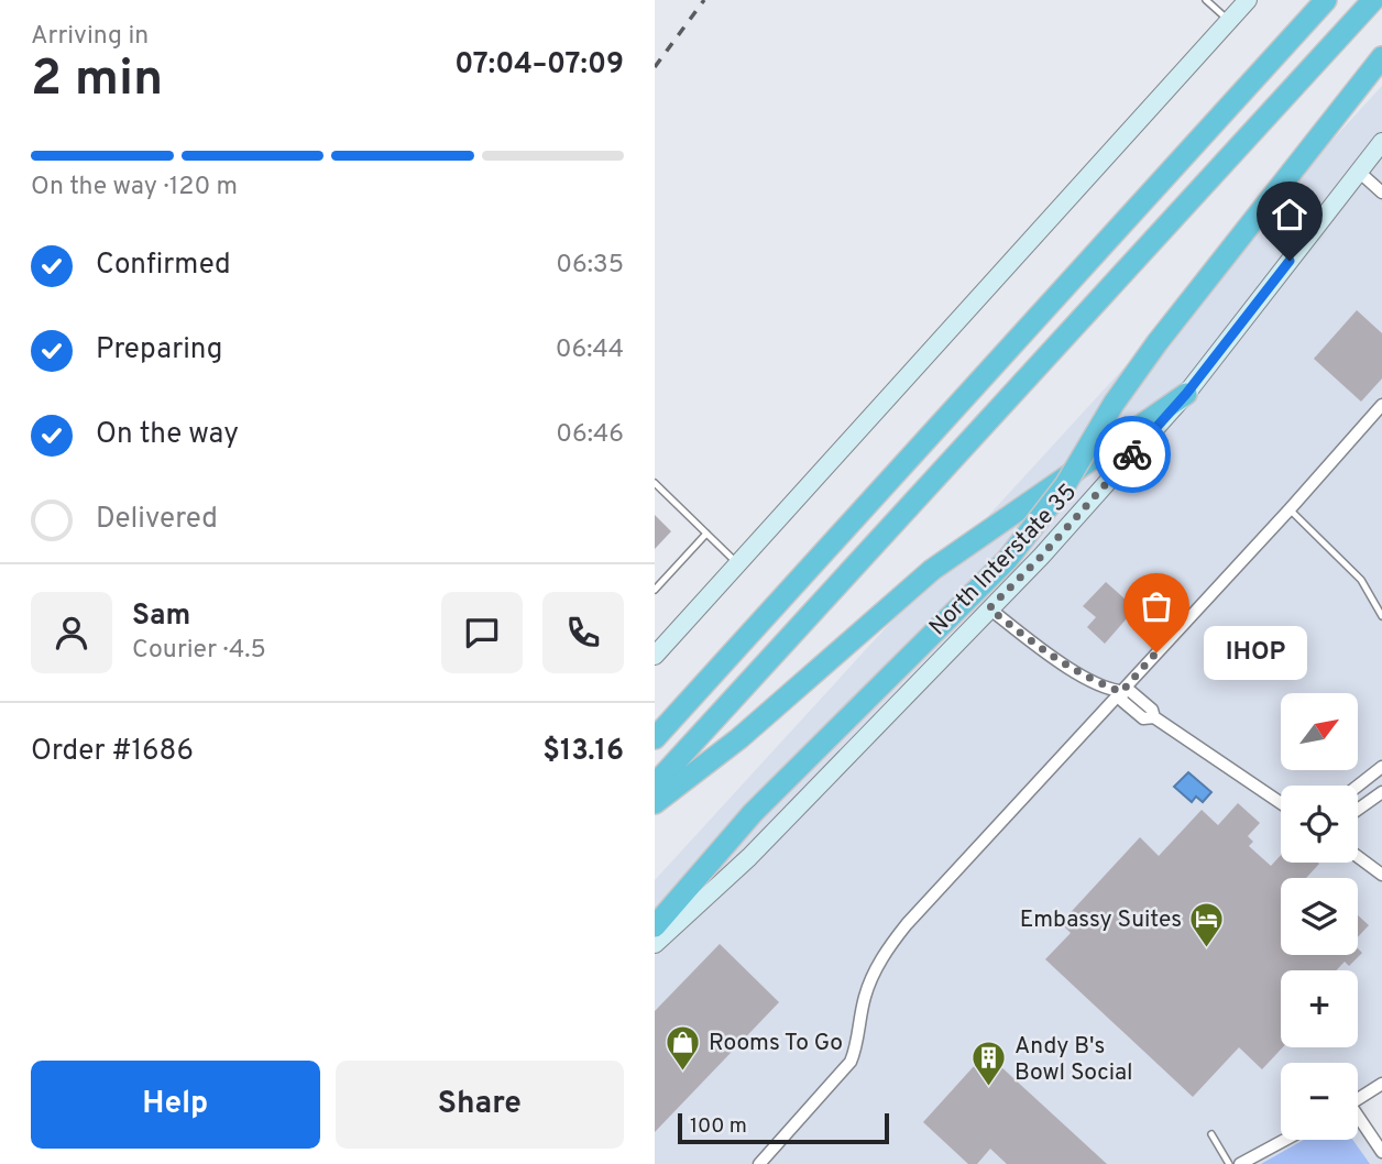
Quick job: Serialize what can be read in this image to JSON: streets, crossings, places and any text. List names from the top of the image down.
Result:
{
  "streets": {
    "main road": ["North Interstate 35"]
  },
  "places": {
    "other": ["IHOP"],
    "hotel": ["Embassy Suites"],
    "shop": ["Rooms To Go"],
    "building": ["Andy B's Bowl Social"]
  },
  "scale_bar": "100 m",
  "north": "top right",
  "page": {
    "heading": ["2 min", "Arriving in", "07:04–07:09"],
    "panel": [
      "Sam",
      "Courier · 4.5",
      "Order #1686",
      "$13.16"
    ],
    "bar": "On the way · 120 m",
    "list": [
      ["Confirmed", "06:35"],
      ["Preparing", "06:44"],
      ["On the way", "06:46"],
      "Delivered"
    ],
    "bubble": "IHOP",
    "map_buttons": ["+", "−"],
    "buttons": ["Help", "Share"],
    "scale": "100 m"
  }
}
